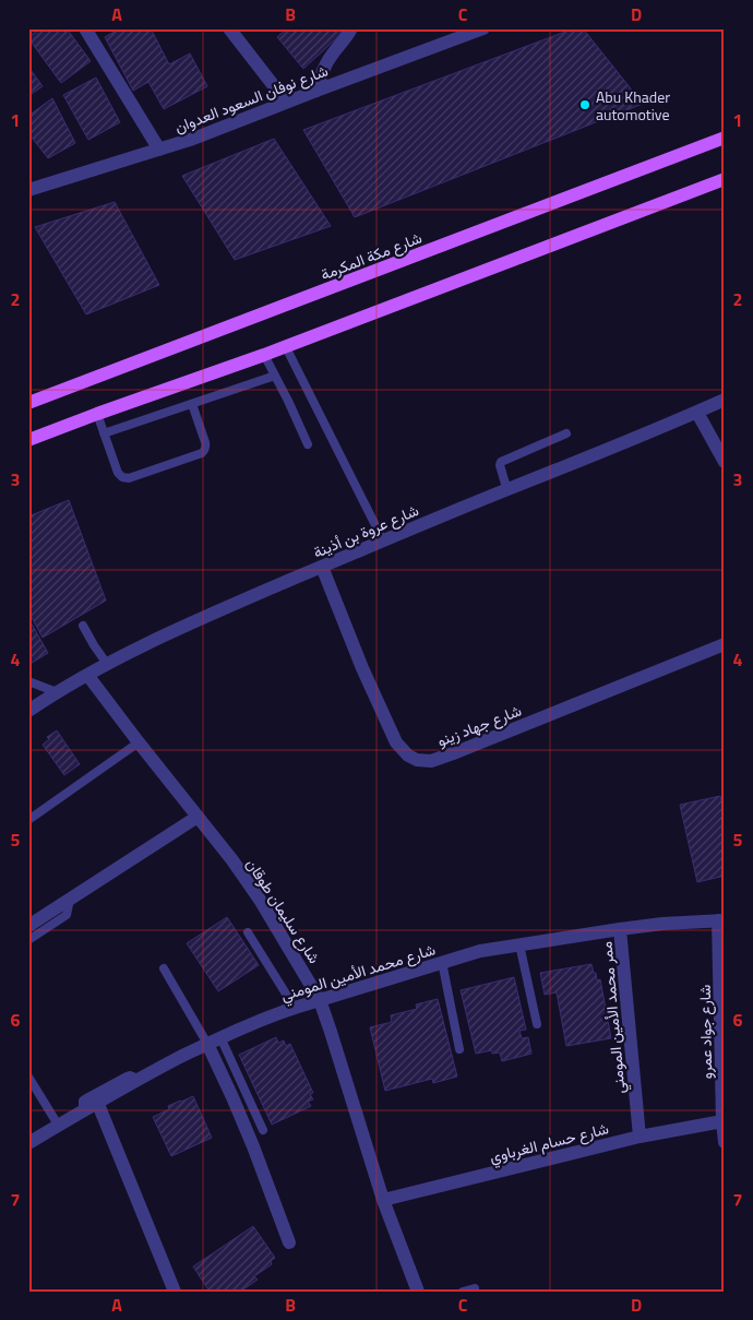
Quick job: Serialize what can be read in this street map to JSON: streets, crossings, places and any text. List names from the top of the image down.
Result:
{
  "streets": {
    "main road": ["شارع مكة المكرمة"],
    "street": [
      "شارع نوفان السعود العدوان",
      "شارع عروة بن أذينة",
      "شارع جهاد زينو",
      "شارع سليمان طوقان",
      "شارع محمد الأمين المومني",
      "ممر محمد الأمين المومني",
      "شارع جواد عمرو",
      "شارع حسام الغرباوي"
    ]
  },
  "crossings": [
    ["شارع عروة بن أذينة", "شارع جهاد زينو"],
    ["شارع عروة بن أذينة", "شارع سليمان طوقان"],
    ["شارع سليمان طوقان", "شارع محمد الأمين المومني"],
    ["شارع سليمان طوقان", "شارع حسام الغرباوي"],
    ["شارع محمد الأمين المومني", "ممر محمد الأمين المومني"],
    ["شارع محمد الأمين المومني", "شارع جواد عمرو"],
    ["ممر محمد الأمين المومني", "شارع حسام الغرباوي"],
    ["شارع جواد عمرو", "شارع حسام الغرباوي"]
  ],
  "places": ["Abu Khader automotive"],
  "grid": {
    "columns": [
      "A",
      "B",
      "C",
      "D"
    ],
    "rows": [
      "1",
      "2",
      "3",
      "4",
      "5",
      "6",
      "7"
    ]
  }
}
